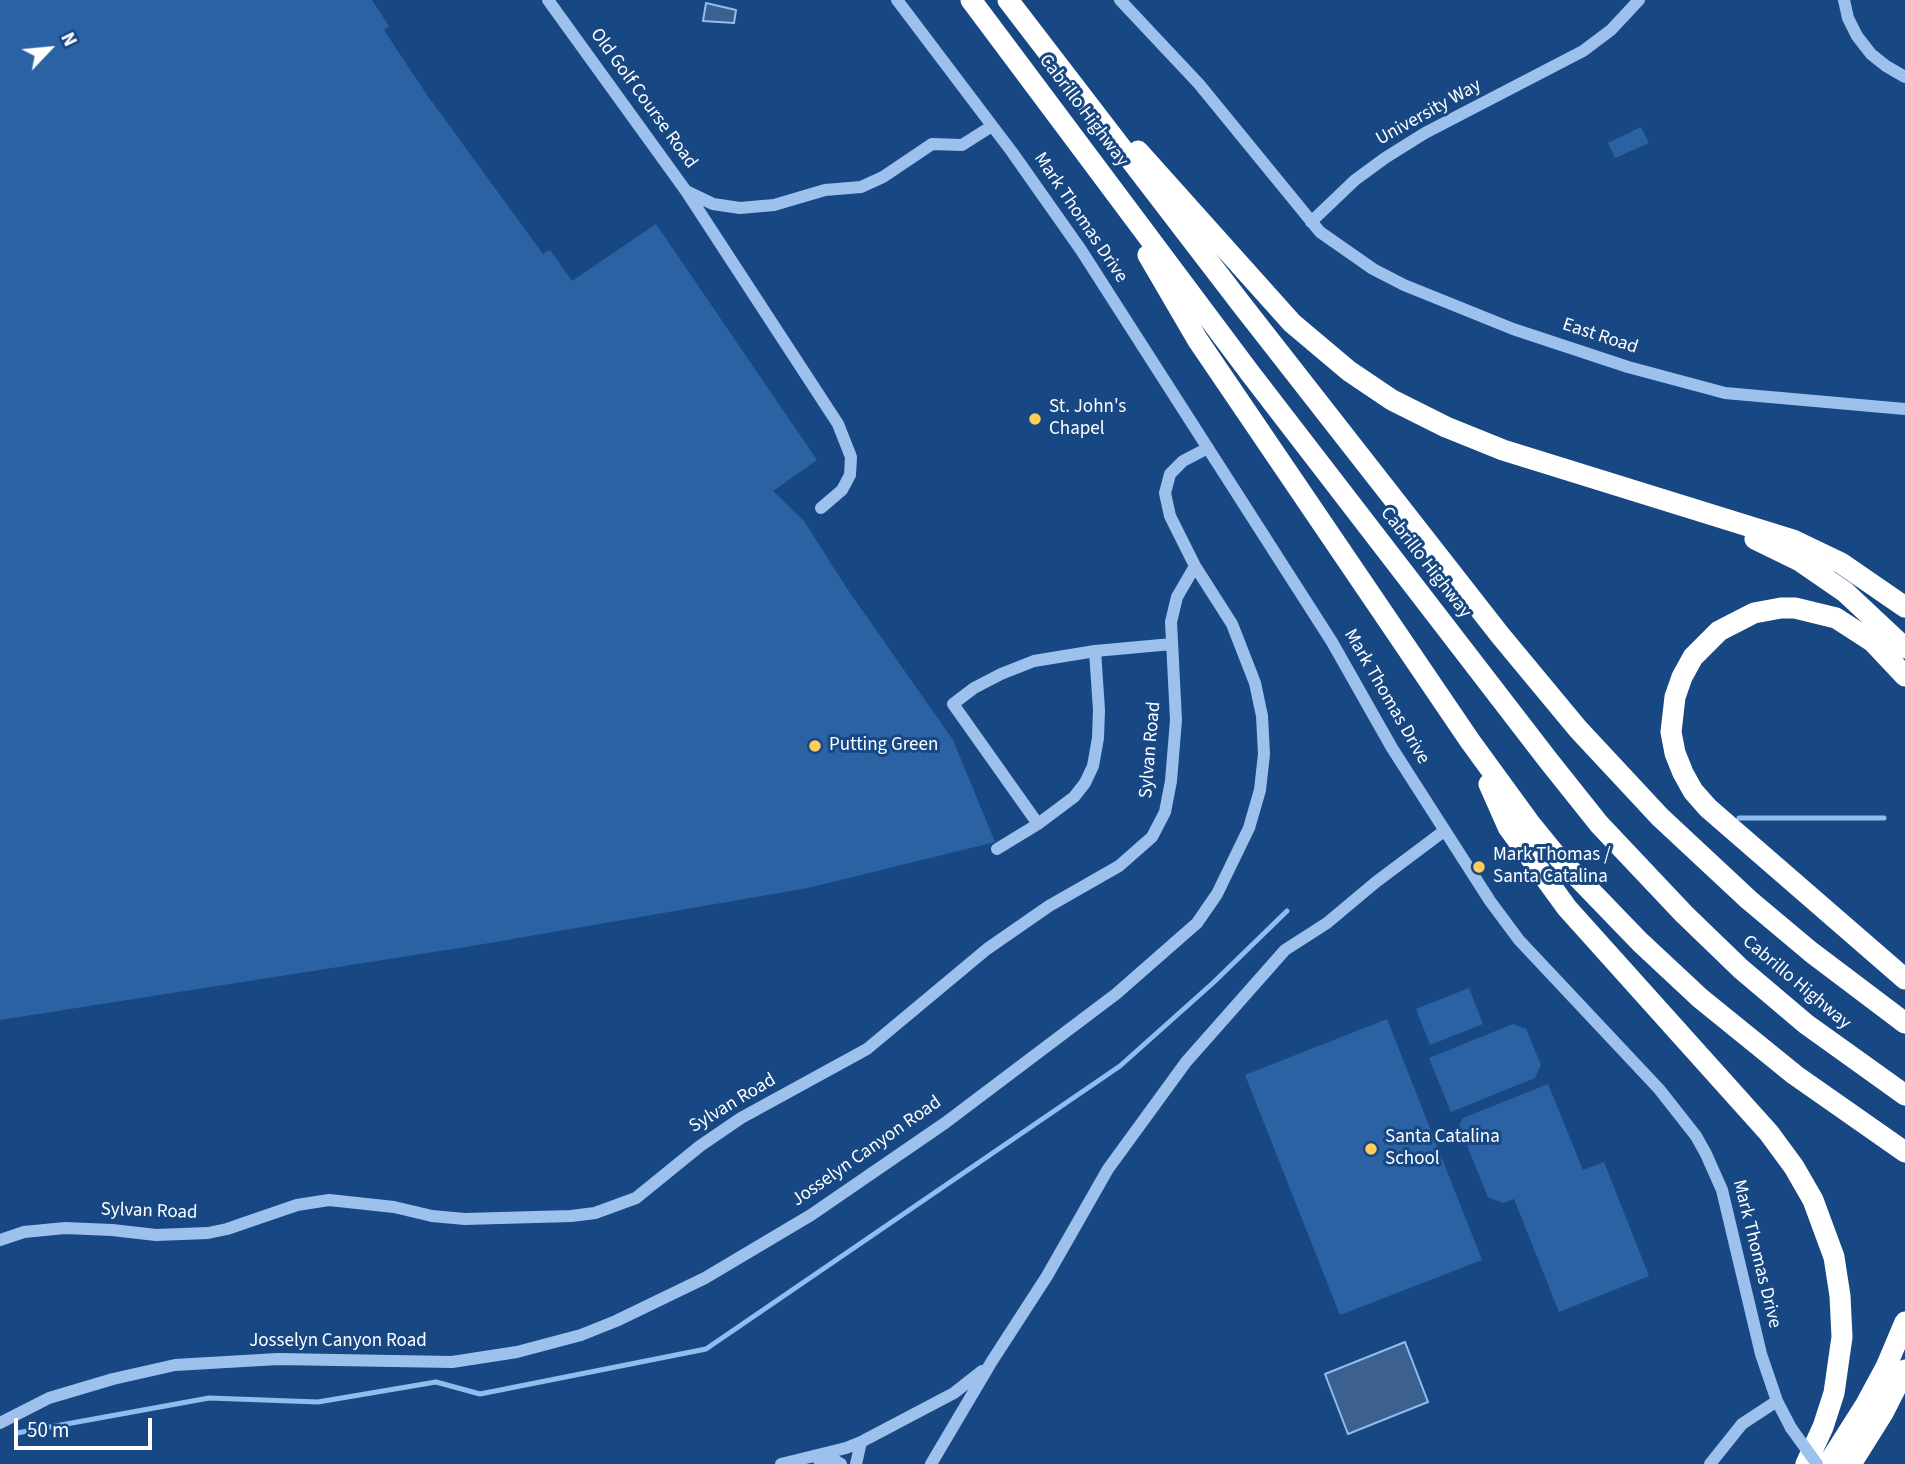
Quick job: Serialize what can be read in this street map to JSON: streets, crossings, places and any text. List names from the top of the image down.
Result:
{
  "streets": {
    "highway": ["Cabrillo Highway"],
    "street": [
      "Old Golf Course Road",
      "University Way",
      "Mark Thomas Drive",
      "East Road",
      "Sylvan Road",
      "Josselyn Canyon Road"
    ]
  },
  "crossings": [
    ["Old Golf Course Road", "Mark Thomas Drive"],
    ["University Way", "East Road"],
    ["Mark Thomas Drive", "Josselyn Canyon Road"],
    ["Sylvan Road", "Josselyn Canyon Road"]
  ],
  "places": [
    "St. John's Chapel",
    "Putting Green",
    "Mark Thomas / Santa Catalina",
    "Santa Catalina School"
  ],
  "scale_bar": "50 m",
  "north": "top right"
}
